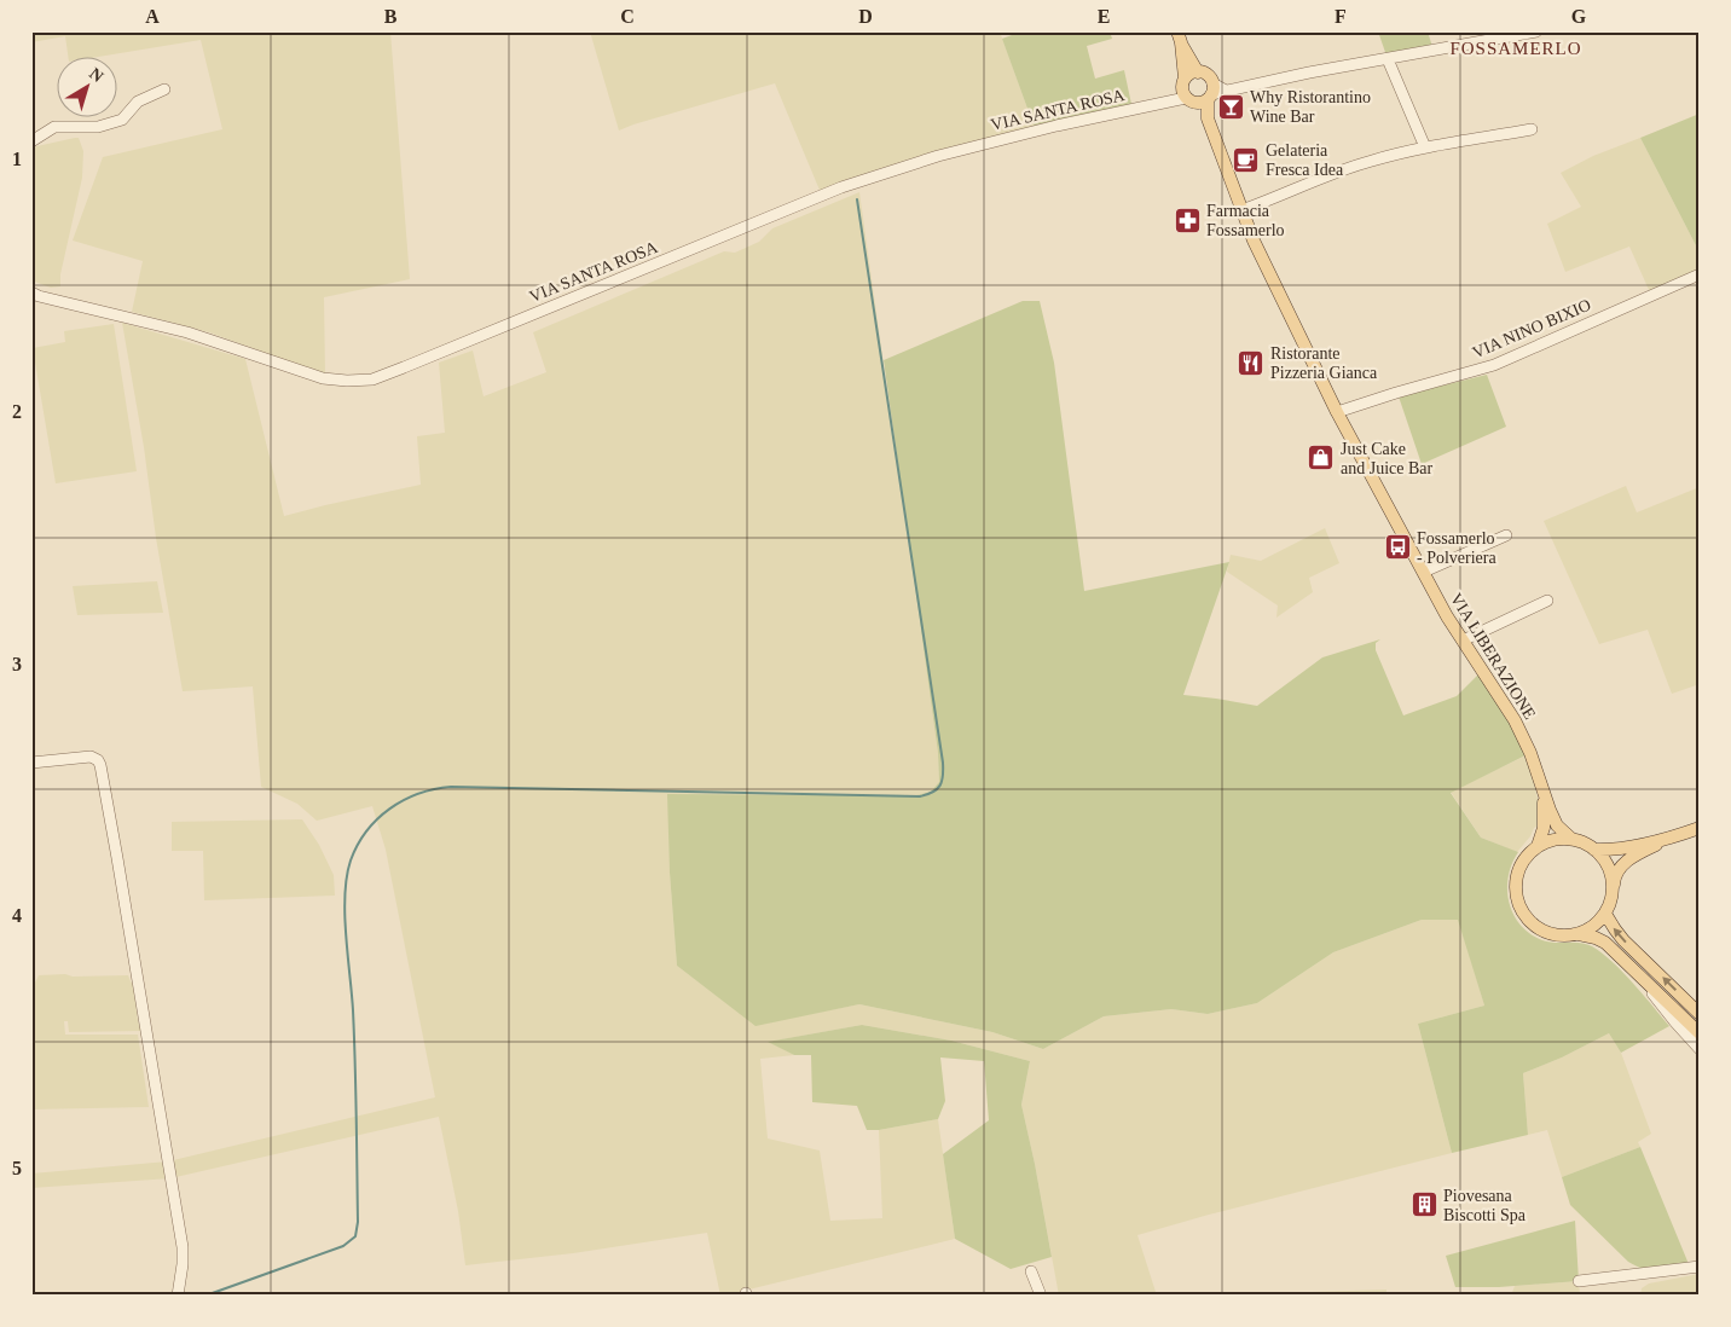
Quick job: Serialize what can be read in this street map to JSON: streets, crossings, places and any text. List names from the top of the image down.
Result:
{
  "streets": {
    "main road": ["VIA LIBERAZIONE"],
    "street": ["VIA SANTA ROSA", "VIA NINO BIXIO"]
  },
  "crossings": [
    ["VIA NINO BIXIO", "VIA LIBERAZIONE"]
  ],
  "districts": ["FOSSAMERLO"],
  "places": {
    "bar": ["Why Ristorantino Wine Bar"],
    "cafe": ["Gelateria Fresca Idea"],
    "pharmacy": ["Farmacia Fossamerlo"],
    "restaurant": ["Ristorante Pizzeria Gianca"],
    "shop": ["Just Cake and Juice Bar"],
    "bus stop": ["Fossamerlo - Polveriera"],
    "building": ["Piovesana Biscotti Spa"]
  },
  "north": "top right",
  "grid": {
    "columns": [
      "A",
      "B",
      "C",
      "D",
      "E",
      "F",
      "G"
    ],
    "rows": [
      "1",
      "2",
      "3",
      "4",
      "5"
    ]
  }
}
